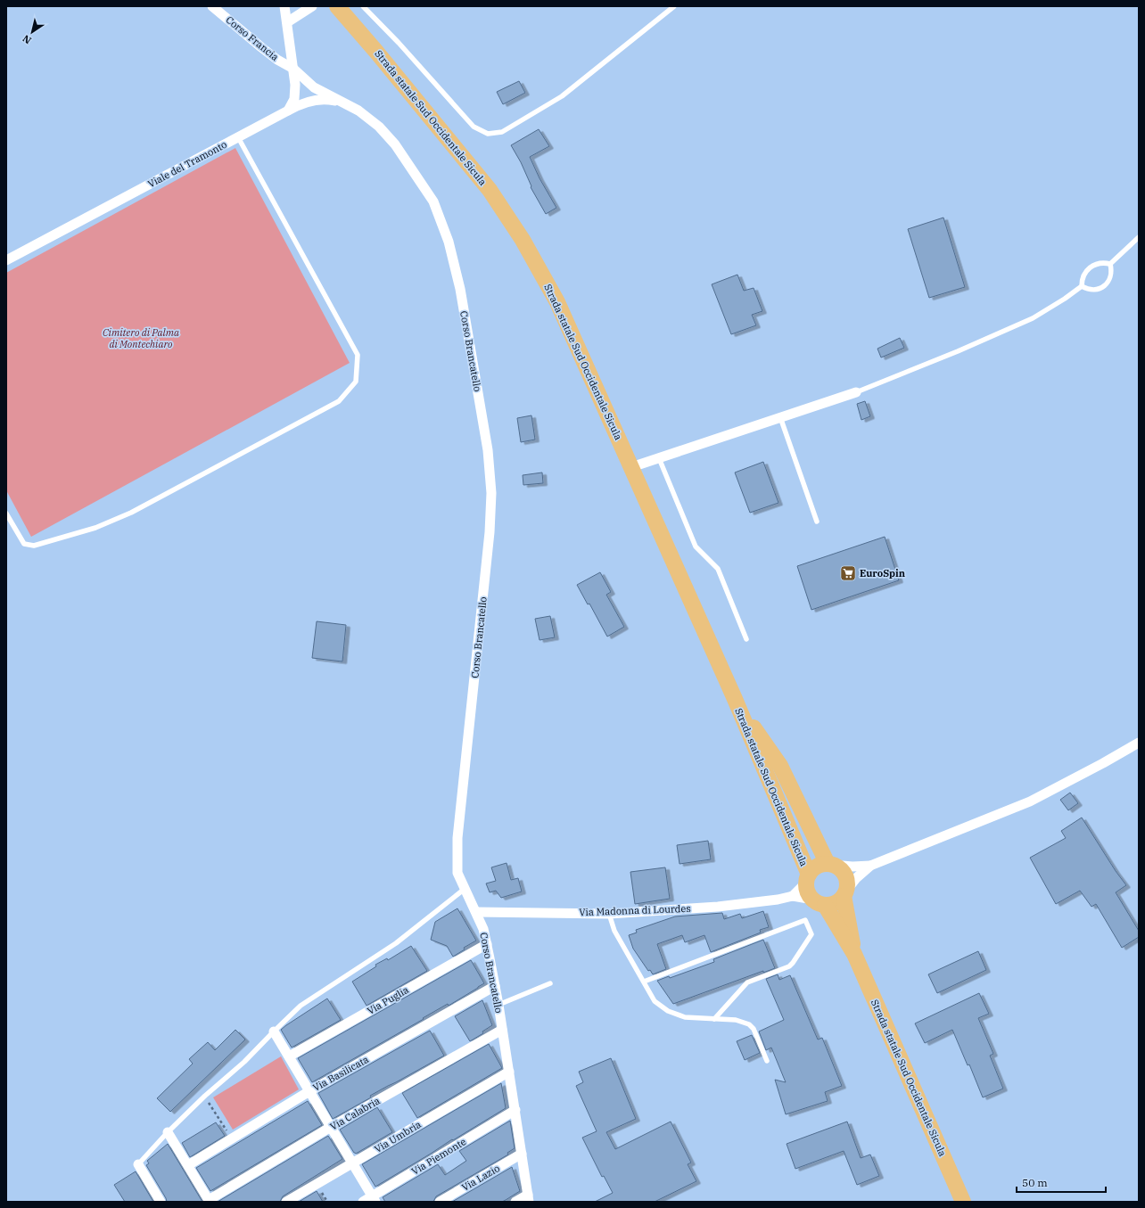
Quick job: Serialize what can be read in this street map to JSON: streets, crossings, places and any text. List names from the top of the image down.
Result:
{
  "streets": {
    "main road": ["Strada statale Sud Occidentale Sicula"],
    "street": [
      "Corso Francia",
      "Viale del Tramonto",
      "Corso Brancatello",
      "Via Madonna di Lourdes",
      "Via Puglia",
      "Via Basilicata",
      "Via Calabria",
      "Via Umbria",
      "Via Piemonte",
      "Via Lazio"
    ]
  },
  "crossings": [
    ["Corso Francia", "Viale del Tramonto"],
    ["Corso Francia", "Corso Brancatello"],
    ["Strada statale Sud Occidentale Sicula", "Via Madonna di Lourdes"],
    ["Viale del Tramonto", "Corso Brancatello"],
    ["Corso Brancatello", "Via Madonna di Lourdes"],
    ["Corso Brancatello", "Via Puglia"],
    ["Corso Brancatello", "Via Basilicata"],
    ["Corso Brancatello", "Via Calabria"],
    ["Corso Brancatello", "Via Umbria"],
    ["Corso Brancatello", "Via Piemonte"],
    ["Corso Brancatello", "Via Lazio"]
  ],
  "parks": ["Cimitero di Palma di Montechiaro"],
  "places": {
    "supermarket": ["EuroSpin"]
  },
  "scale_bar": "50 m",
  "north": "bottom left"
}
